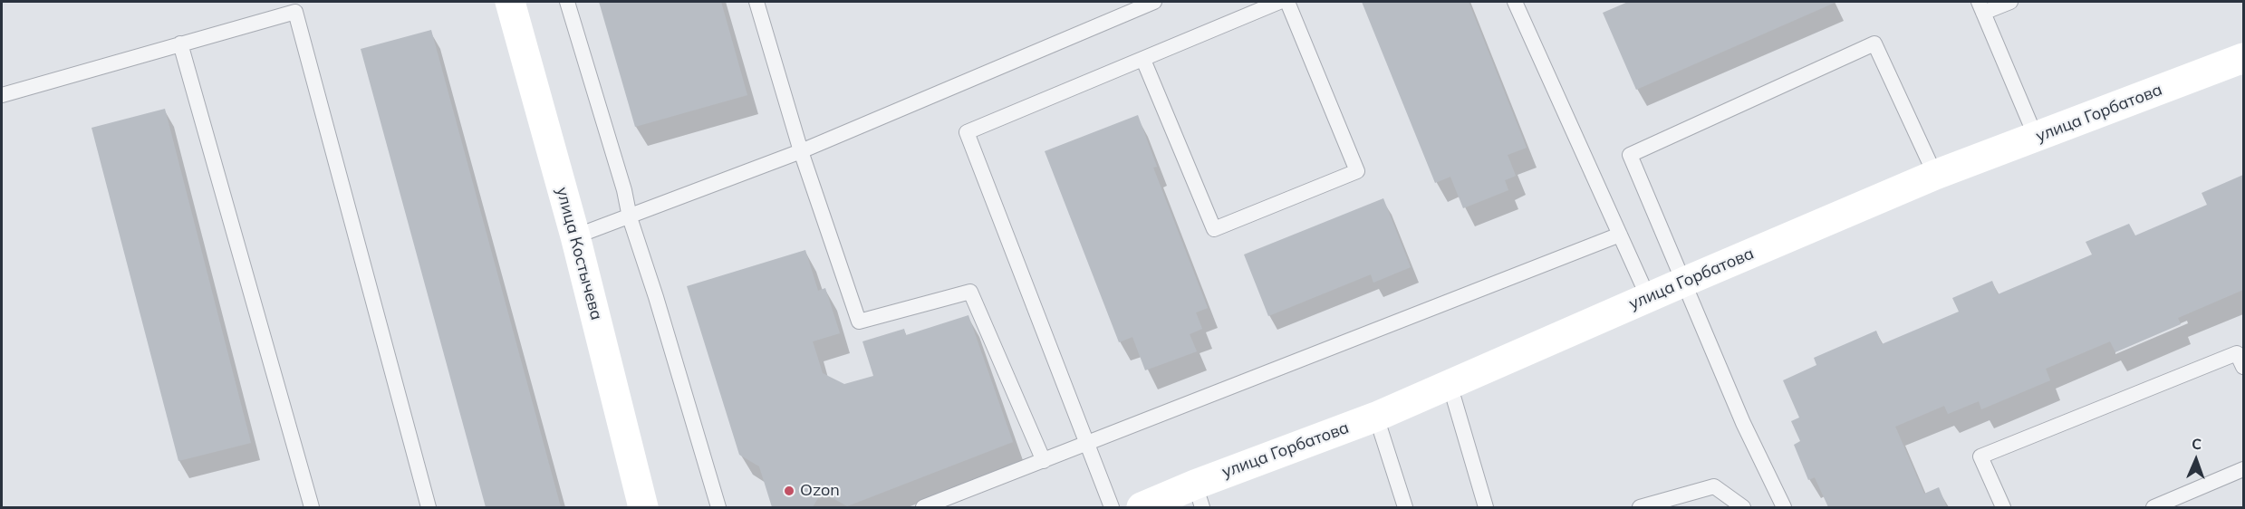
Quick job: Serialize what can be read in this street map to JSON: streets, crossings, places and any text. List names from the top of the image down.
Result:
{
  "streets": {
    "main road": ["улица Горбатова", "улица Костычева"]
  },
  "places": ["Ozon"],
  "north": "top"
}
